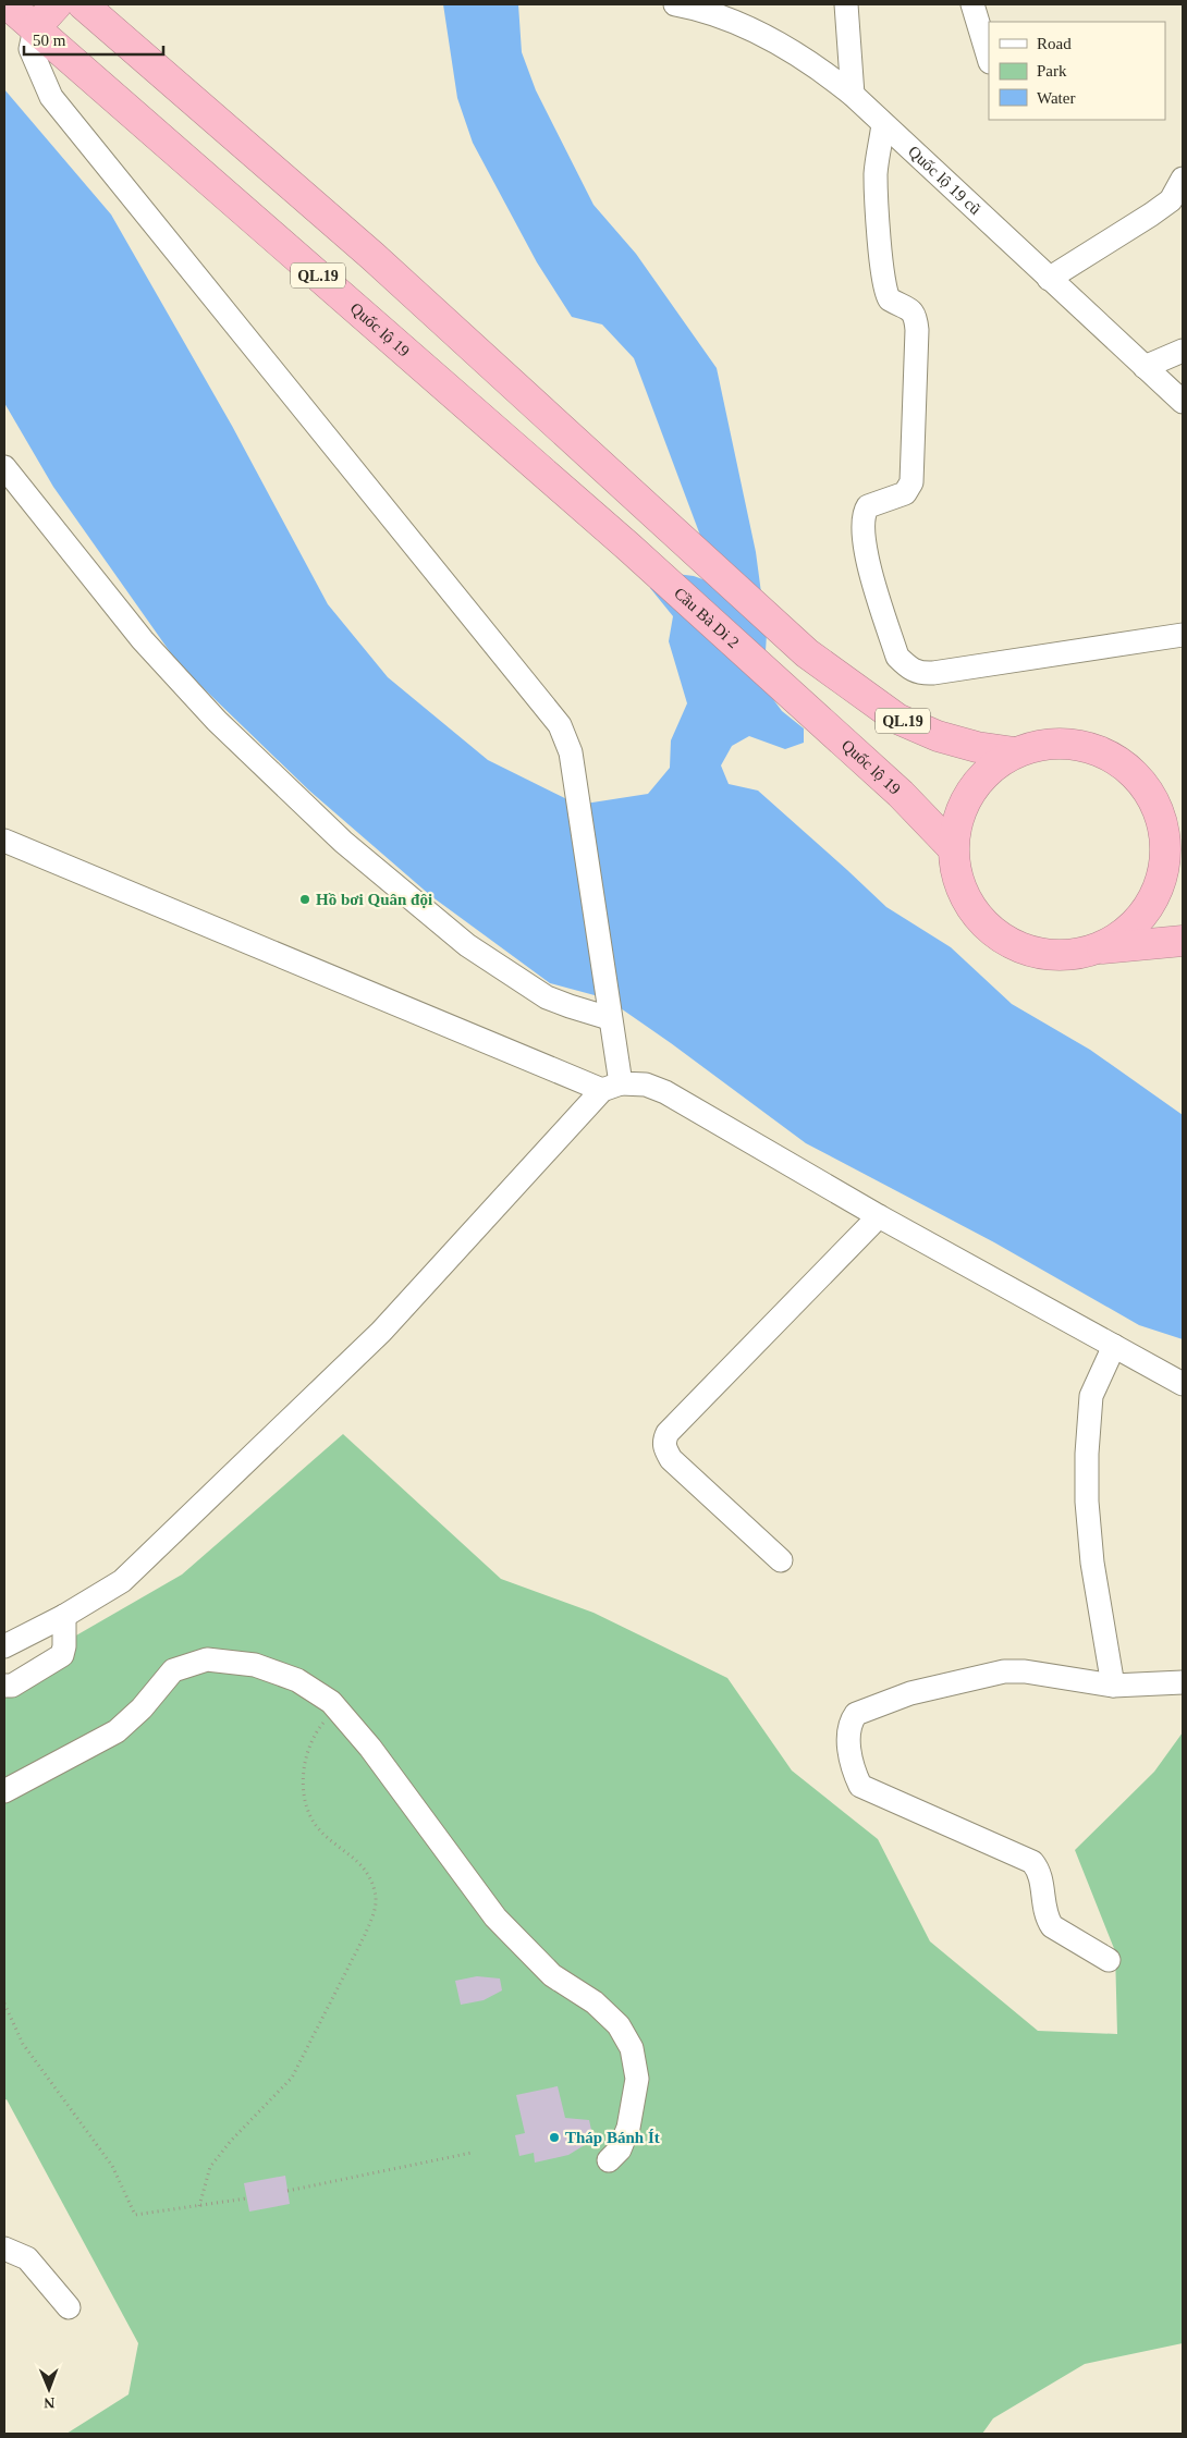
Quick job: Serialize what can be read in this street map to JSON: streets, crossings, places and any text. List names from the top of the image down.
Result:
{
  "streets": {
    "highway": ["QL.19", "Quốc lộ 19", "Cầu Bà Di 2"],
    "street": ["Quốc lộ 19 cũ"]
  },
  "crossings": [
    ["Quốc lộ 19", "Cầu Bà Di 2"]
  ],
  "places": ["Hồ bơi Quân đội", "Tháp Bánh Ít"],
  "legend": ["Road", "Park", "Water"],
  "scale_bar": "50 m",
  "north": "bottom"
}
